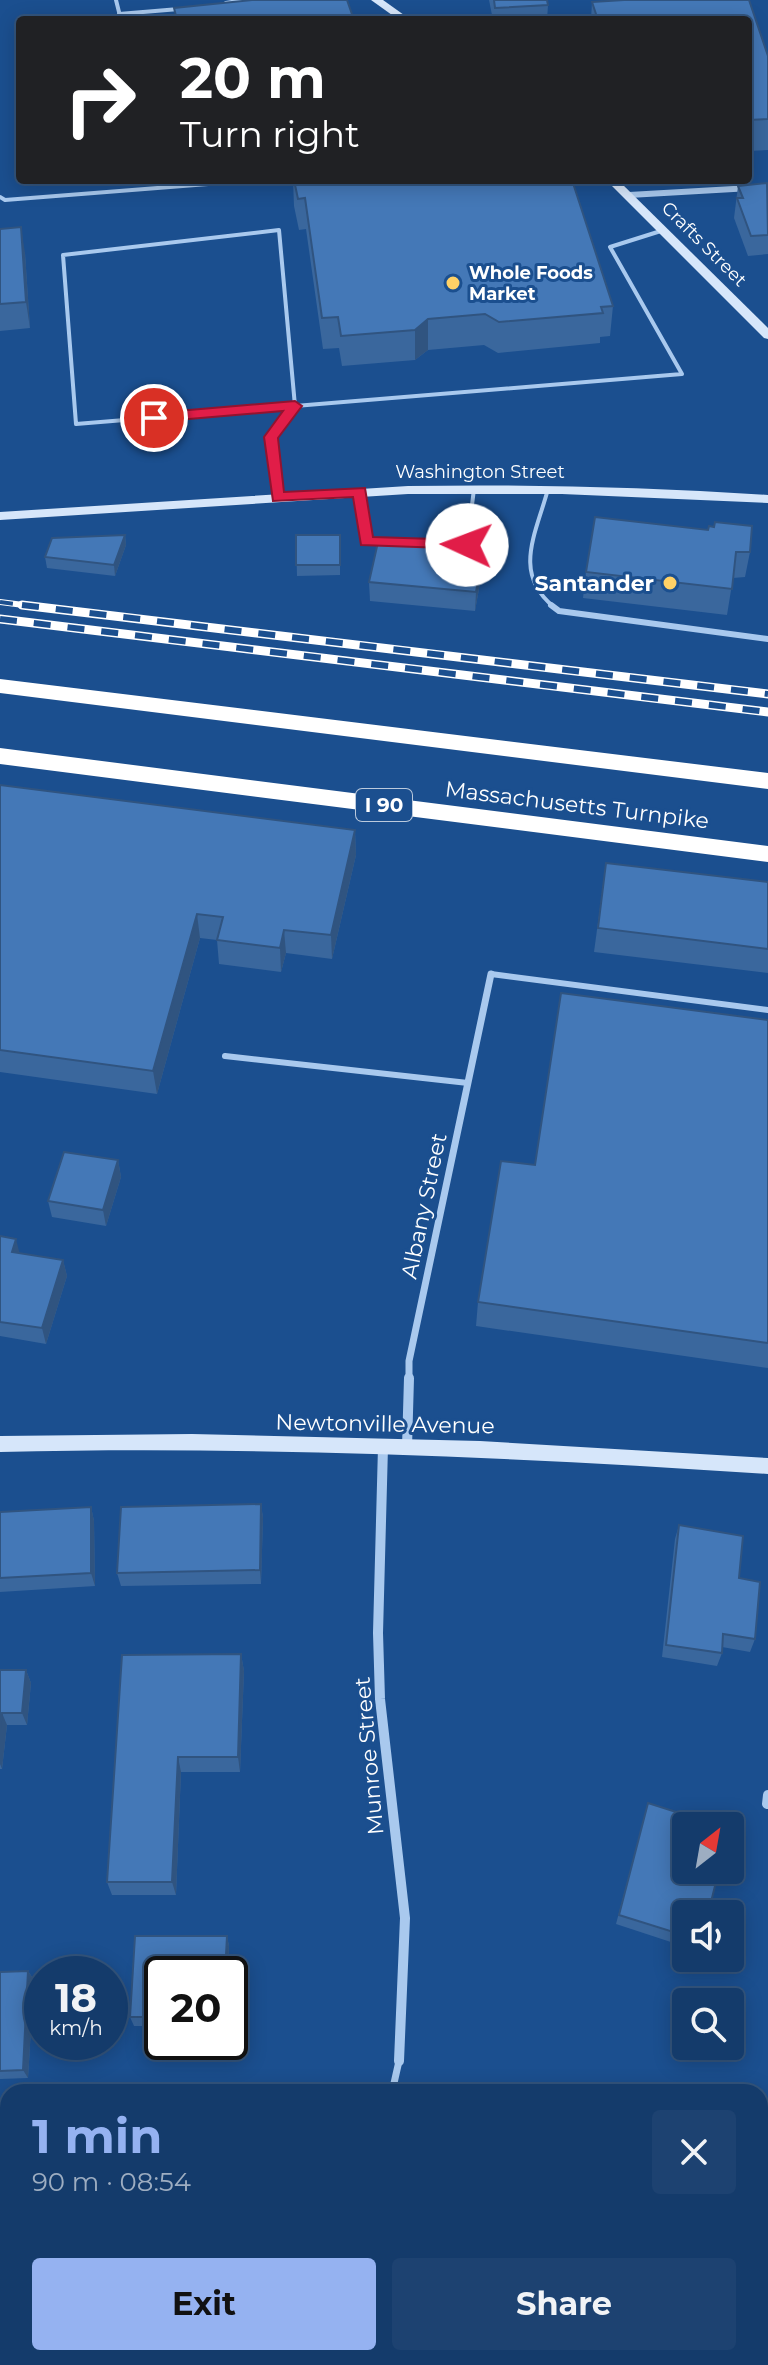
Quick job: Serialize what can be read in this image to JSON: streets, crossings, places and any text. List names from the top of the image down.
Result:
{
  "streets": {
    "highway": ["I 90", "Massachusetts Turnpike"],
    "main road": ["Crafts Street", "Washington Street", "Newtonville Avenue"],
    "street": ["Albany Street", "Munroe Street"]
  },
  "crossings": [
    ["Albany Street", "Newtonville Avenue"],
    ["Newtonville Avenue", "Munroe Street"]
  ],
  "places": ["Whole Foods Market", "Santander"],
  "north": "top right",
  "page": {
    "turn": ["20 m", "Turn right"],
    "speed": "18 km/h",
    "limit": "20",
    "heading": ["1 min", "90 m · 08:54"],
    "buttons": ["Exit", "Share"]
  }
}
